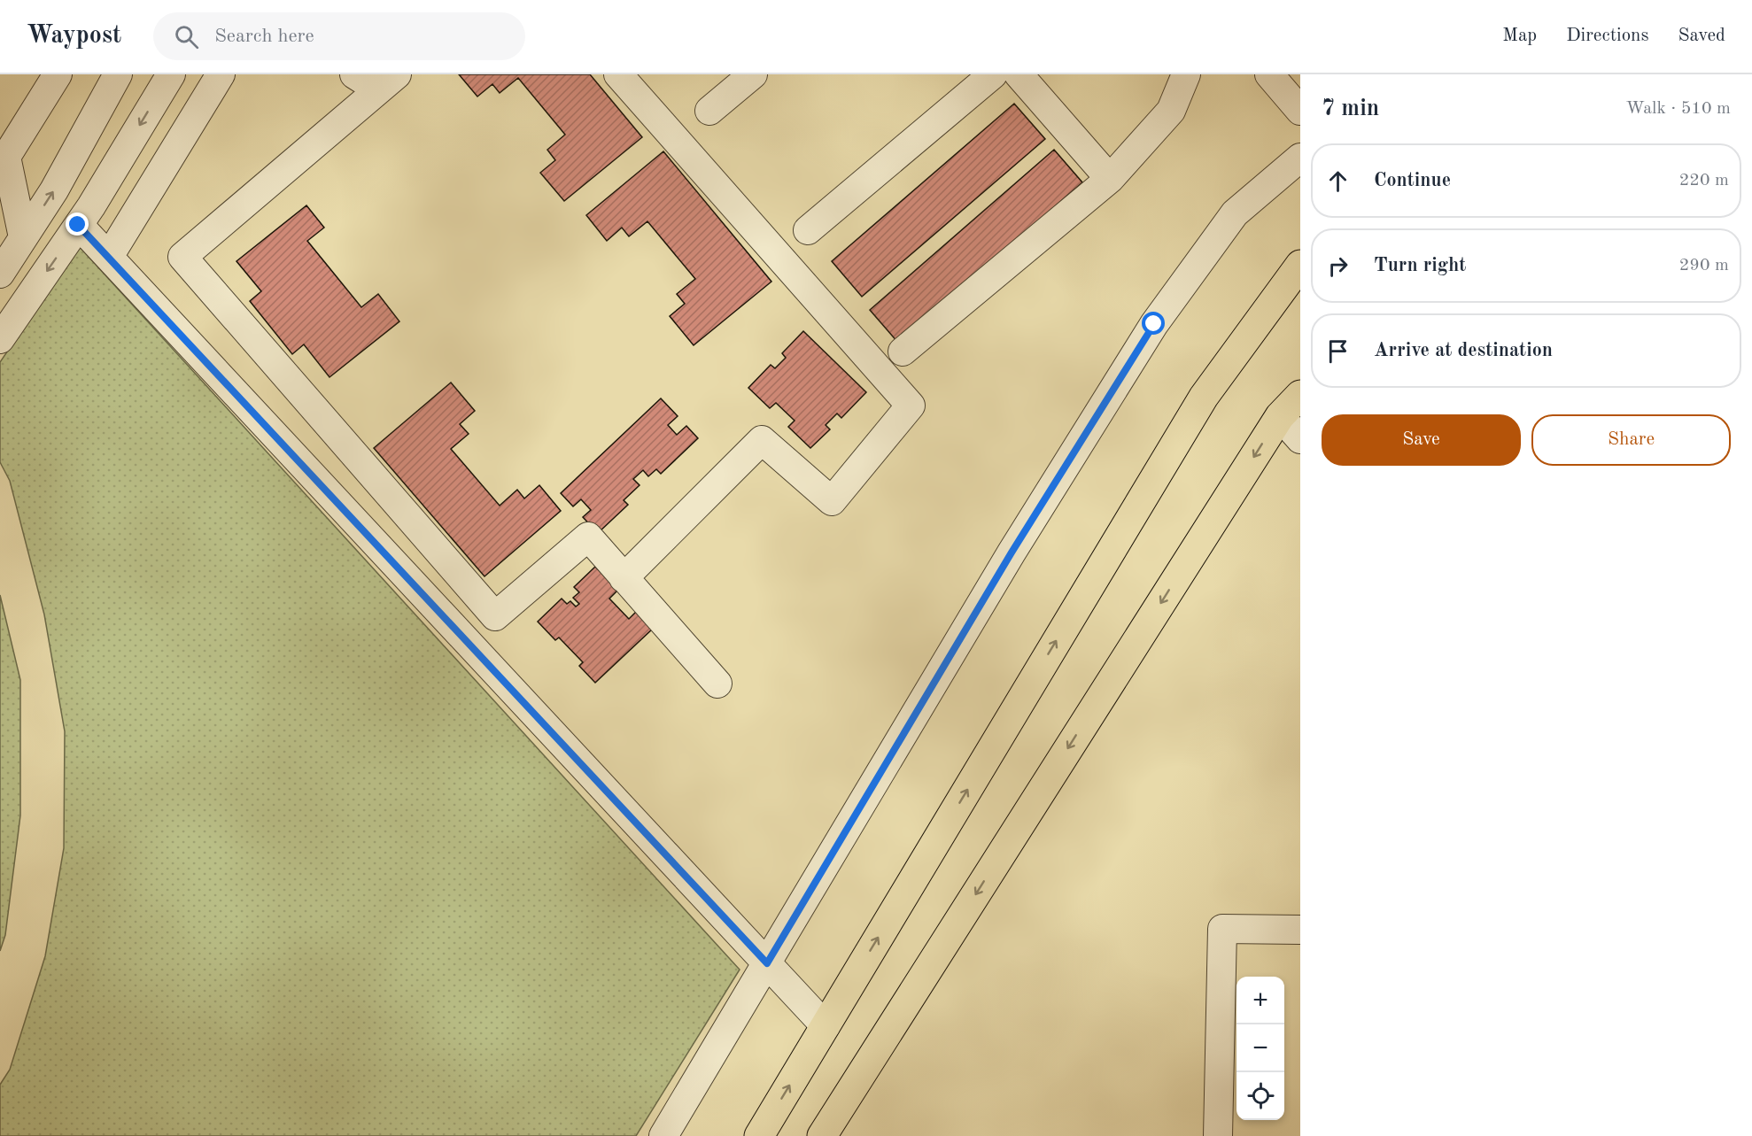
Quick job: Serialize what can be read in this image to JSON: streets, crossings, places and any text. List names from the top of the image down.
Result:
{
  "page": {
    "header": "Waypost",
    "search": "Search here",
    "nav": ["Map", "Directions", "Saved"],
    "heading": ["7 min", "Walk · 510 m"],
    "list": [
      ["Continue", "220 m"],
      ["Turn right", "290 m"],
      "Arrive at destination"
    ],
    "buttons": ["Save", "Share"],
    "map_buttons": ["+", "−"]
  }
}
